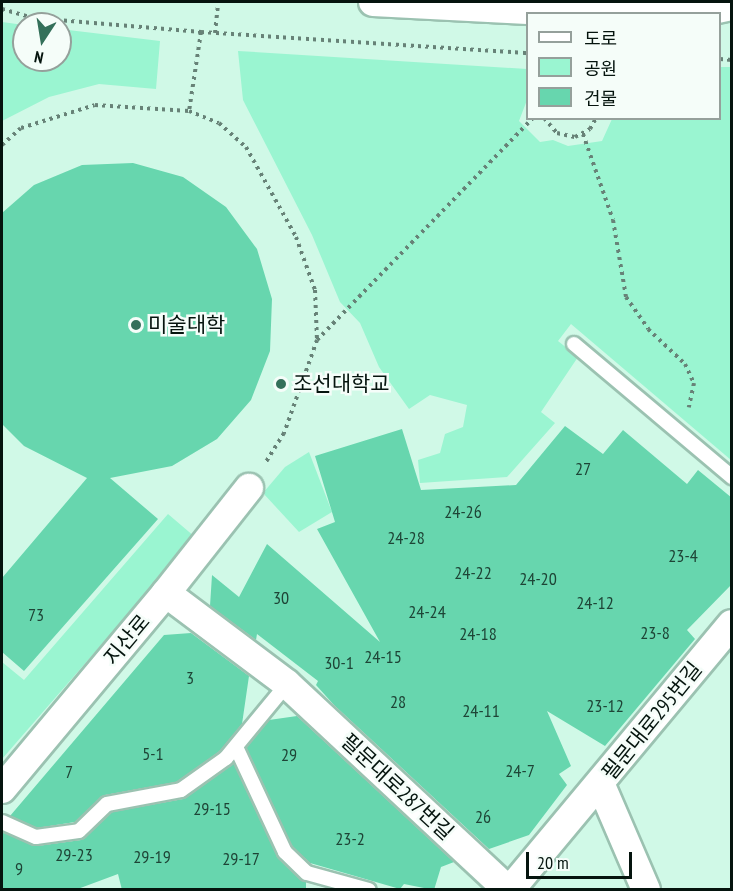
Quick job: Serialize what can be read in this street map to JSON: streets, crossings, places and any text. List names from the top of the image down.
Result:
{
  "streets": {
    "street": ["지산로", "필문대로295번길", "필문대로287번길"]
  },
  "crossings": [
    ["지산로", "필문대로287번길"],
    ["필문대로295번길", "필문대로287번길"]
  ],
  "places": ["미술대학", "조선대학교"],
  "house_numbers": [
    "27",
    "24-26",
    "24-28",
    "23-4",
    "24-22",
    "24-20",
    "30",
    "24-12",
    "24-24",
    "73",
    "23-8",
    "24-18",
    "24-15",
    "30-1",
    "3",
    "28",
    "23-12",
    "24-11",
    "5-1",
    "29",
    "24-7",
    "7",
    "29-15",
    "26",
    "23-2",
    "29-23",
    "29-19",
    "29-17",
    "9"
  ],
  "legend": ["도로", "공원", "건물"],
  "scale_bar": "20 m",
  "north": "bottom"
}
